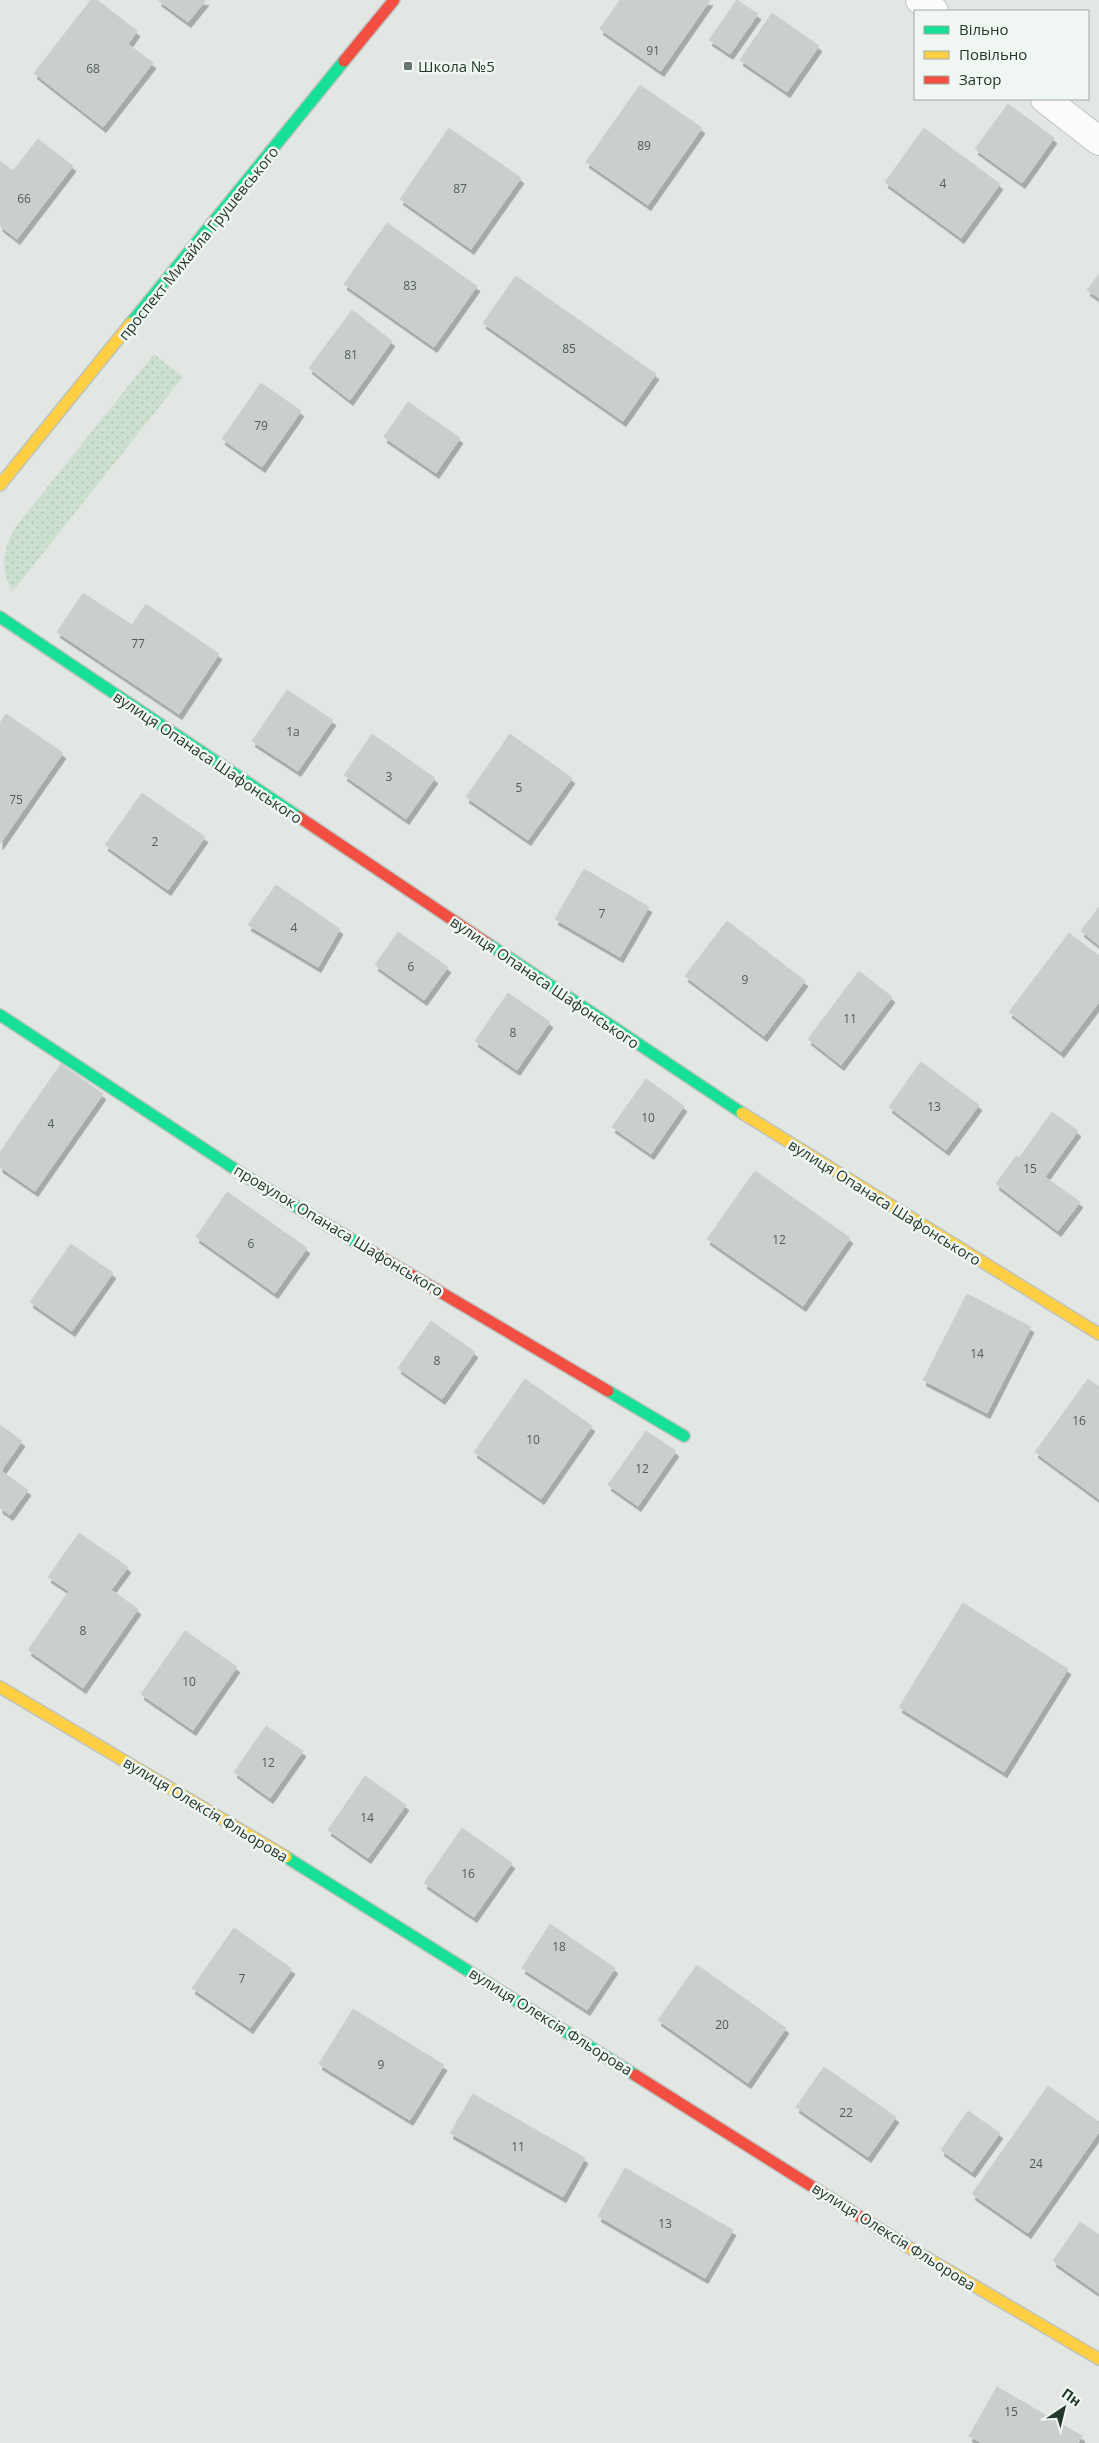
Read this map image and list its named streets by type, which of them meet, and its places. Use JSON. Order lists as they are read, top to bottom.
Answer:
{
  "streets": {
    "street": [
      "проспект Михайла Грушевського",
      "вулиця Опанаса Шафонського",
      "провулок Опанаса Шафонського",
      "вулиця Олексія Фльорова"
    ]
  },
  "places": {
    "transit": ["Школа №5"]
  },
  "house_numbers": [
    "91",
    "68",
    "89",
    "4",
    "87",
    "66",
    "83",
    "85",
    "81",
    "79",
    "77",
    "1а",
    "3",
    "5",
    "75",
    "2",
    "7",
    "4",
    "6",
    "9",
    "11",
    "8",
    "13",
    "10",
    "4",
    "15",
    "12",
    "6",
    "14",
    "8",
    "16",
    "10",
    "12",
    "8",
    "10",
    "12",
    "14",
    "16",
    "18",
    "7",
    "20",
    "9",
    "22",
    "11",
    "24",
    "13",
    "15"
  ],
  "legend": ["Вільно", "Повільно", "Затор"],
  "north": "top right"
}
